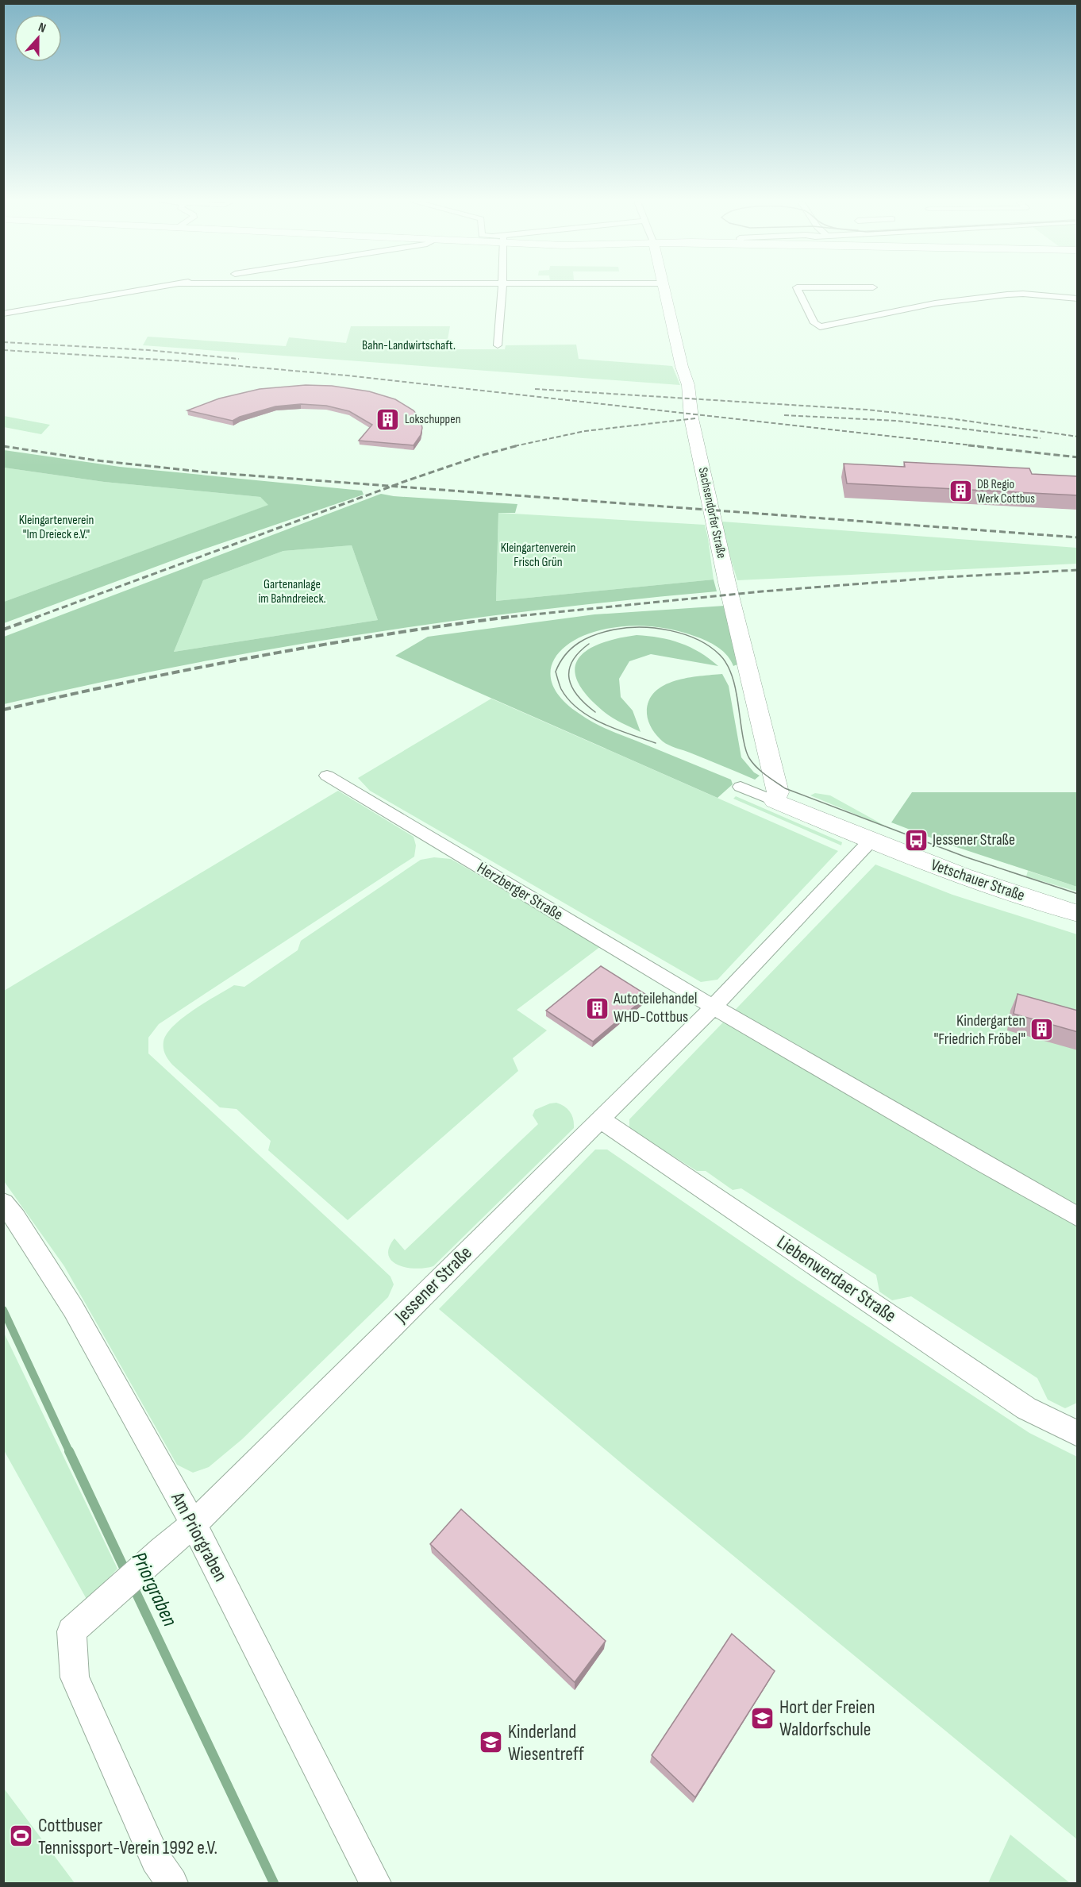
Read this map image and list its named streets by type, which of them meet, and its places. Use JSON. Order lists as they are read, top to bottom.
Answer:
{
  "streets": {
    "main road": ["Sachsendorfer Straße", "Vetschauer Straße"],
    "street": [
      "Herzberger Straße",
      "Liebenwerdaer Straße",
      "Jessener Straße",
      "Am Priorgraben"
    ]
  },
  "crossings": [
    ["Sachsendorfer Straße", "Vetschauer Straße"],
    ["Vetschauer Straße", "Jessener Straße"],
    ["Herzberger Straße", "Jessener Straße"],
    ["Liebenwerdaer Straße", "Jessener Straße"],
    ["Jessener Straße", "Am Priorgraben"]
  ],
  "water": ["Priorgraben"],
  "parks": [
    "Bahn-Landwirtschaft.",
    "Kleingartenverein \"Im Dreieck e.V.\"",
    "Kleingartenverein Frisch Grün",
    "Gartenanlage im Bahndreieck."
  ],
  "places": {
    "building": [
      "Lokschuppen",
      "DB Regio Werk Cottbus",
      "Autoteilehandel WHD-Cottbus",
      "Kindergarten \"Friedrich Fröbel\""
    ],
    "bus stop": ["Jessener Straße"],
    "school or university": ["Hort der Freien Waldorfschule", "Kinderland Wiesentreff"],
    "sports": ["Cottbuser Tennissport-Verein 1992 e.V."]
  },
  "north": "top"
}
